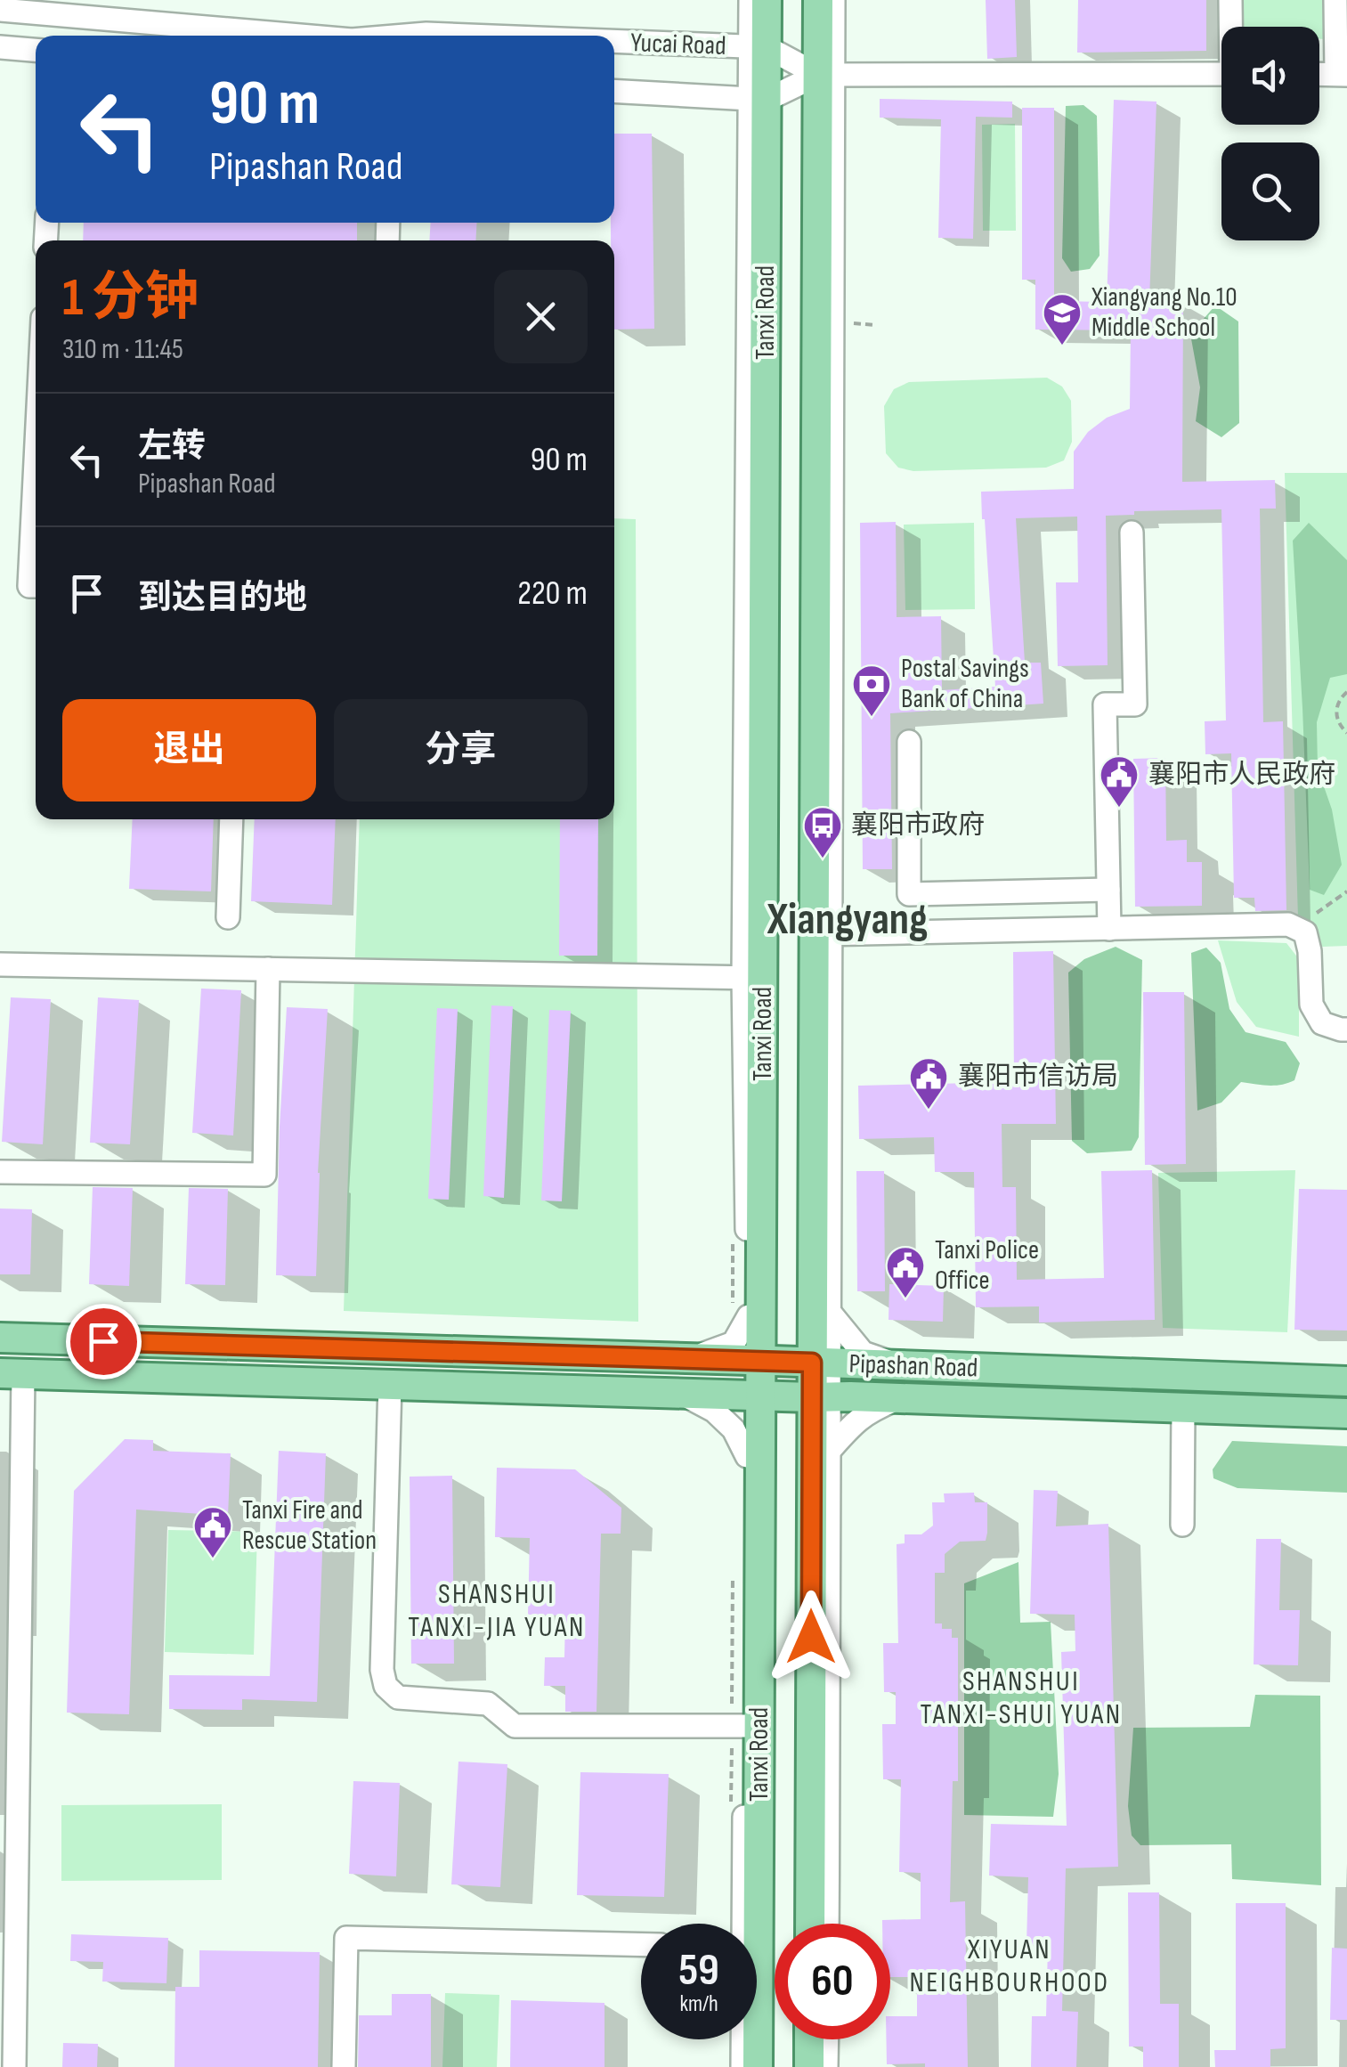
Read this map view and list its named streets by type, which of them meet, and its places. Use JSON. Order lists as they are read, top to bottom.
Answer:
{
  "streets": {
    "main road": ["Tanxi Road", "Pipashan Road"],
    "street": ["Yucai Road"]
  },
  "crossings": [
    ["Yucai Road", "Tanxi Road"],
    ["Tanxi Road", "Pipashan Road"]
  ],
  "districts": [
    "Xiangyang",
    "SHANSHUI TANXI-JIA YUAN",
    "SHANSHUI TANXI-SHUI YUAN",
    "XIYUAN NEIGHBOURHOOD"
  ],
  "places": {
    "school or university": ["Xiangyang No.10 Middle School"],
    "bank": ["Postal Savings Bank of China"],
    "public building": [
      "襄阳市人民政府",
      "襄阳市信访局",
      "Tanxi Police Office",
      "Tanxi Fire and Rescue Station"
    ],
    "bus stop": ["襄阳市政府"]
  },
  "page": {
    "turn": ["90 m", "Pipashan Road"],
    "heading": ["1 分钟", "310 m · 11:45"],
    "list": [
      {
        "name": "左转",
        "note": "Pipashan Road",
        "value": "90 m"
      },
      {
        "name": "到达目的地",
        "value": "220 m"
      }
    ],
    "buttons": ["退出", "分享"],
    "speed": "59 km/h",
    "limit": "60"
  }
}
